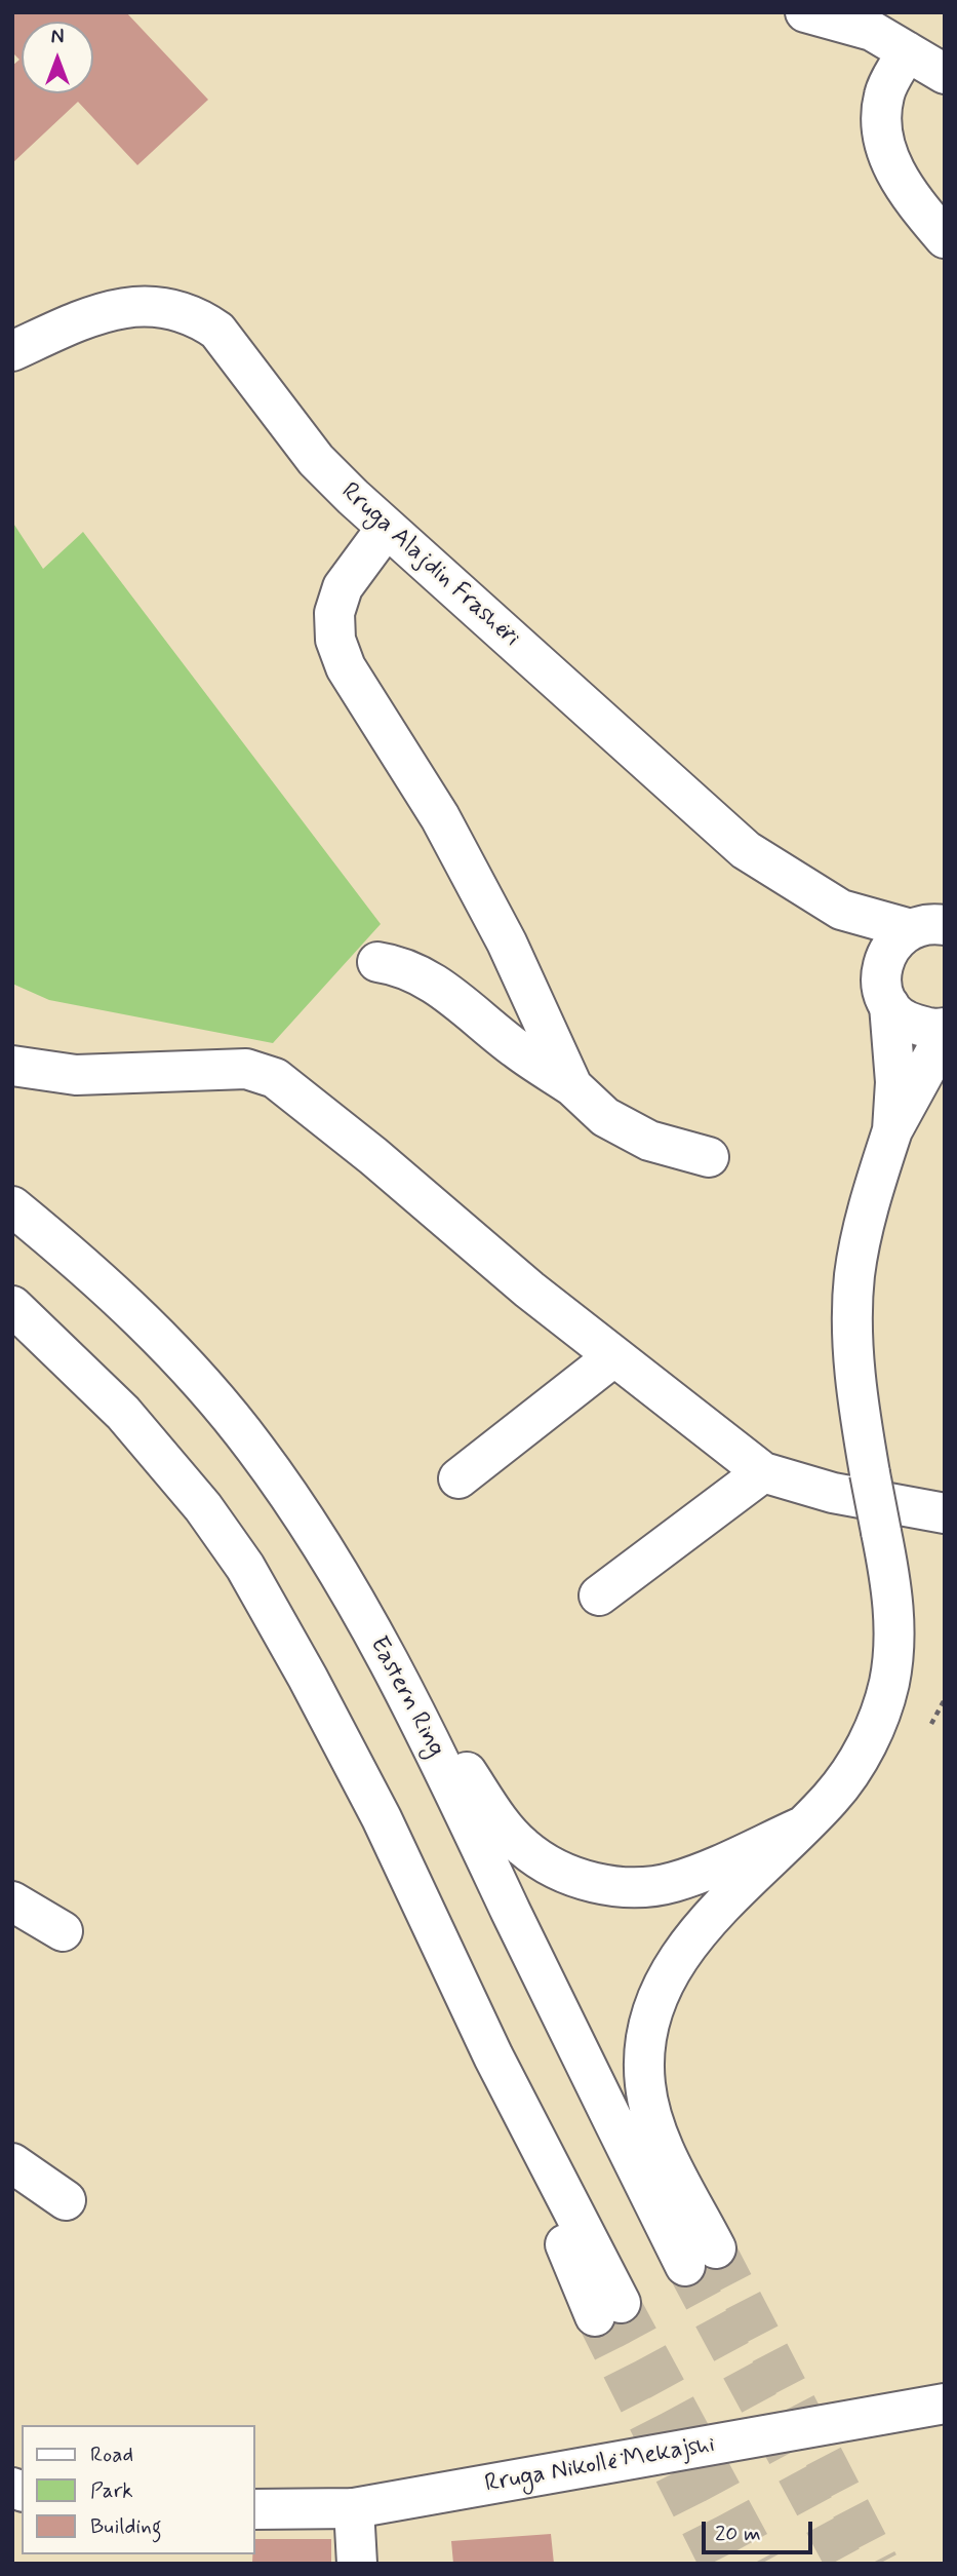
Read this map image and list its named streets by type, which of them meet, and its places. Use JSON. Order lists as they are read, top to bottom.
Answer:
{
  "streets": {
    "main road": ["Rruga Alajdin Frashëri", "Eastern Ring", "Rruga Nikollë Mekajshi"]
  },
  "legend": ["Road", "Park", "Building"],
  "scale_bar": "20 m",
  "north": "top"
}
